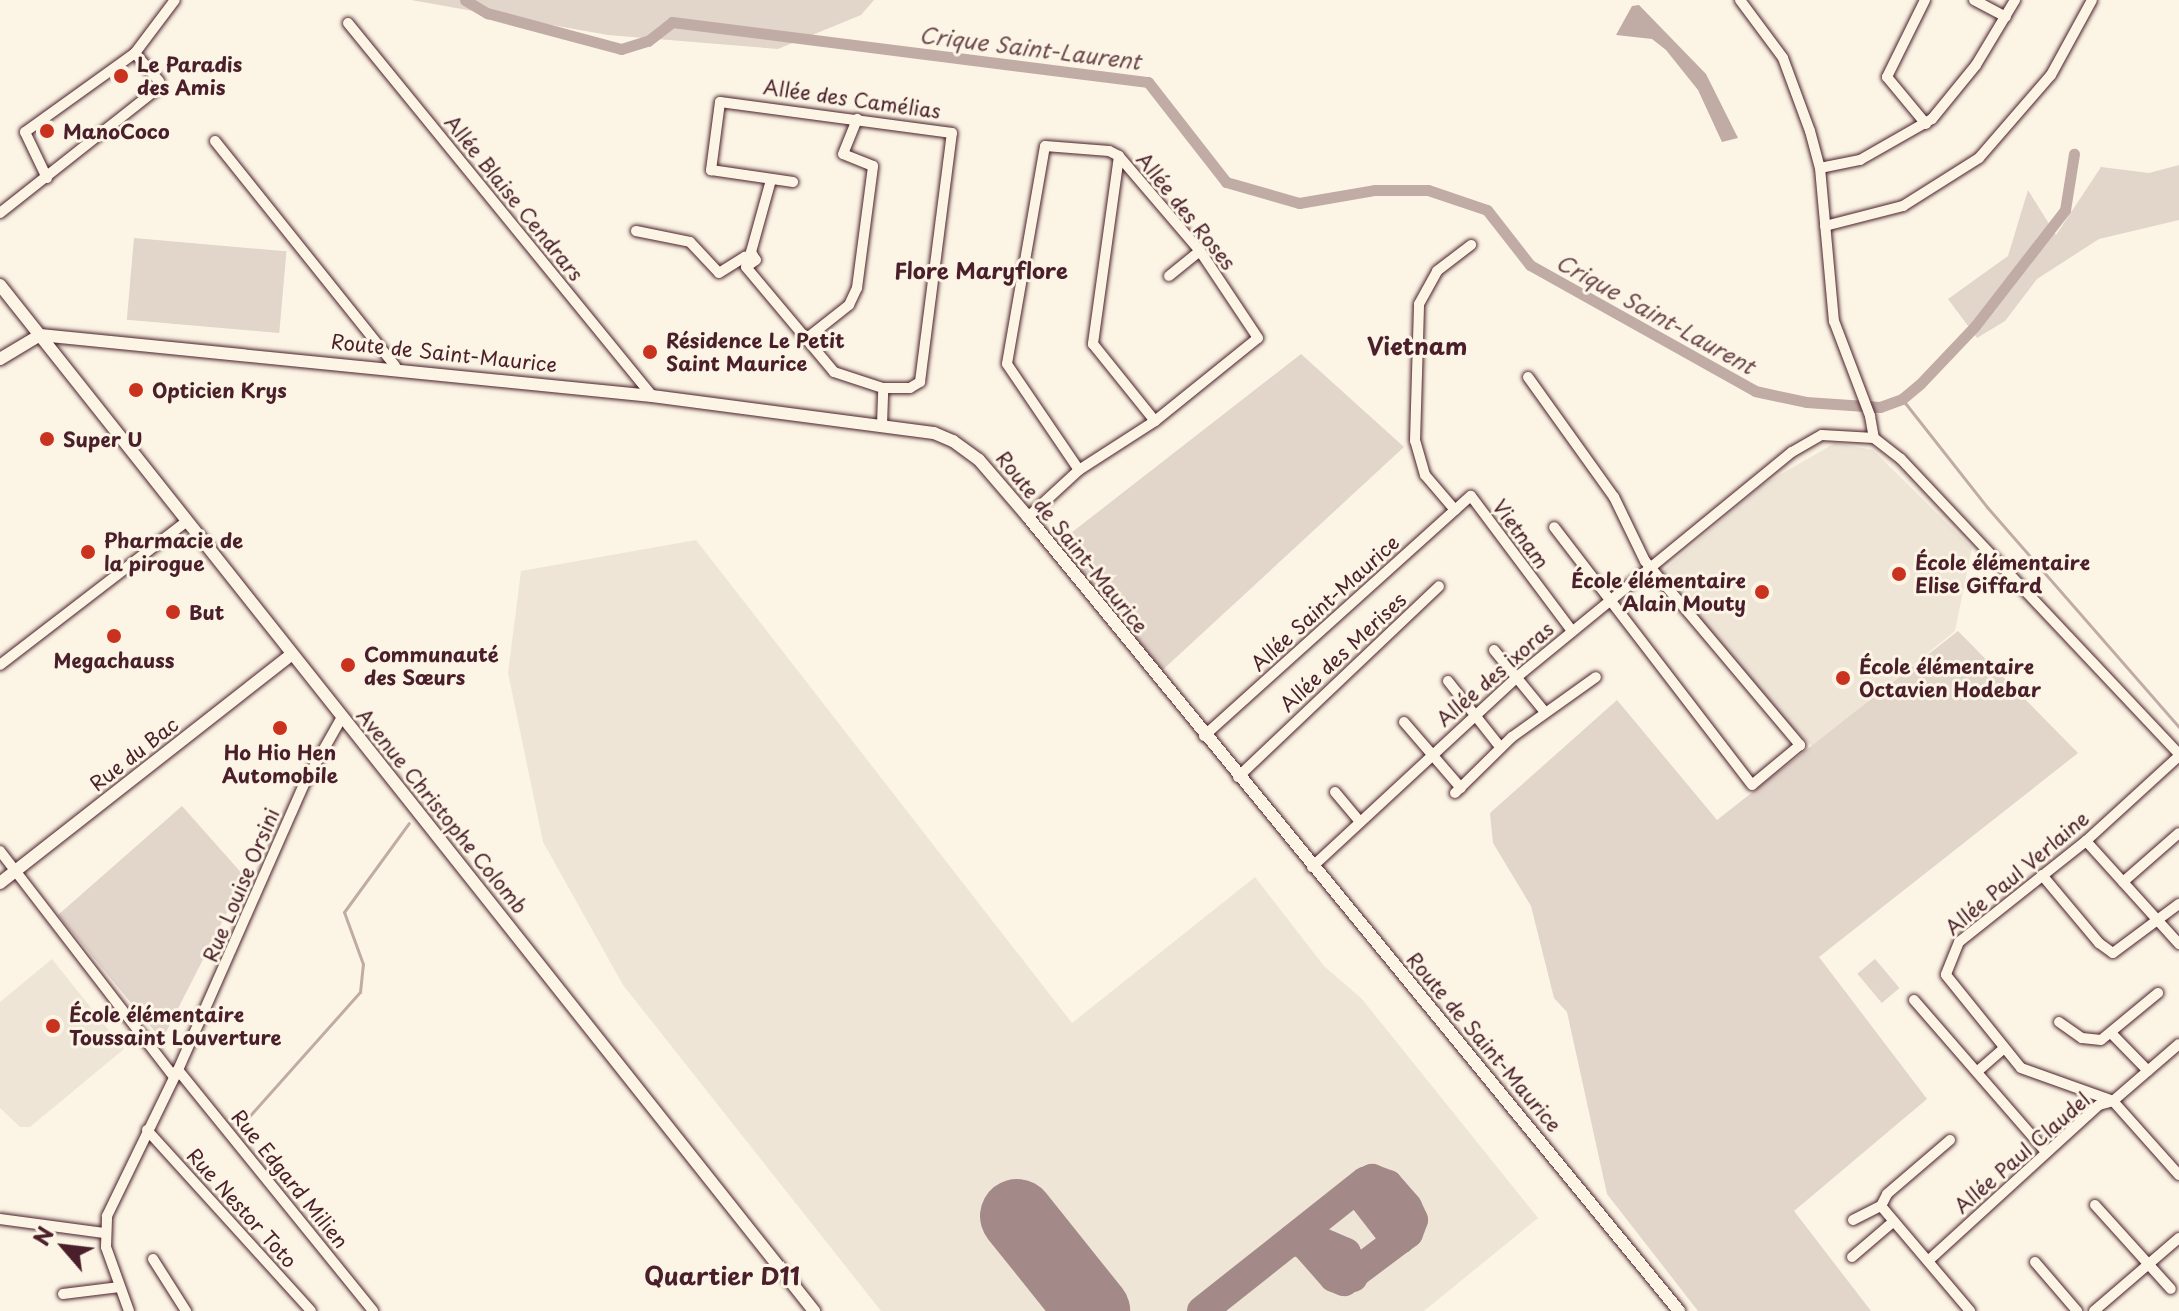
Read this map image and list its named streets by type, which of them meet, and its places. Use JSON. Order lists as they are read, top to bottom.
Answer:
{
  "streets": {
    "street": [
      "Allée des Camélias",
      "Allée Blaise Cendrars",
      "Allée des Roses",
      "Route de Saint-Maurice",
      "Vietnam",
      "Allée Saint-Maurice",
      "Allée des Merises",
      "Allée des ixoras",
      "Rue du Bac",
      "Avenue Christophe Colomb",
      "Allée Paul Verlaine",
      "Rue Louise Orsini",
      "Allée Paul Claudel",
      "Rue Edgard Milien",
      "Rue Nestor Toto"
    ]
  },
  "crossings": [
    ["Allée Blaise Cendrars", "Route de Saint-Maurice"],
    ["Allée des Roses", "Route de Saint-Maurice"],
    ["Route de Saint-Maurice", "Allée Saint-Maurice"],
    ["Route de Saint-Maurice", "Allée des Merises"],
    ["Route de Saint-Maurice", "Allée des ixoras"],
    ["Route de Saint-Maurice", "Avenue Christophe Colomb"],
    ["Vietnam", "Allée Saint-Maurice"],
    ["Vietnam", "Allée des ixoras"],
    ["Rue du Bac", "Avenue Christophe Colomb"],
    ["Rue du Bac", "Rue Edgard Milien"],
    ["Avenue Christophe Colomb", "Rue Louise Orsini"],
    ["Allée Paul Verlaine", "Allée Paul Claudel"],
    ["Rue Louise Orsini", "Rue Edgard Milien"],
    ["Rue Louise Orsini", "Rue Nestor Toto"]
  ],
  "districts": ["Flore Maryflore", "Vietnam", "Quartier D11"],
  "water": ["Crique Saint-Laurent"],
  "places": [
    "Le Paradis des Amis",
    "ManoCoco",
    "Résidence Le Petit Saint Maurice",
    "Opticien Krys",
    "Super U",
    "Pharmacie de la pirogue",
    "École élémentaire Elise Giffard",
    "École élémentaire Alain Mouty",
    "But",
    "Megachauss",
    "Communauté des Sœurs",
    "École élémentaire Octavien Hodebar",
    "Ho Hio Hen Automobile",
    "École élémentaire Toussaint Louverture"
  ],
  "north": "top left"
}
